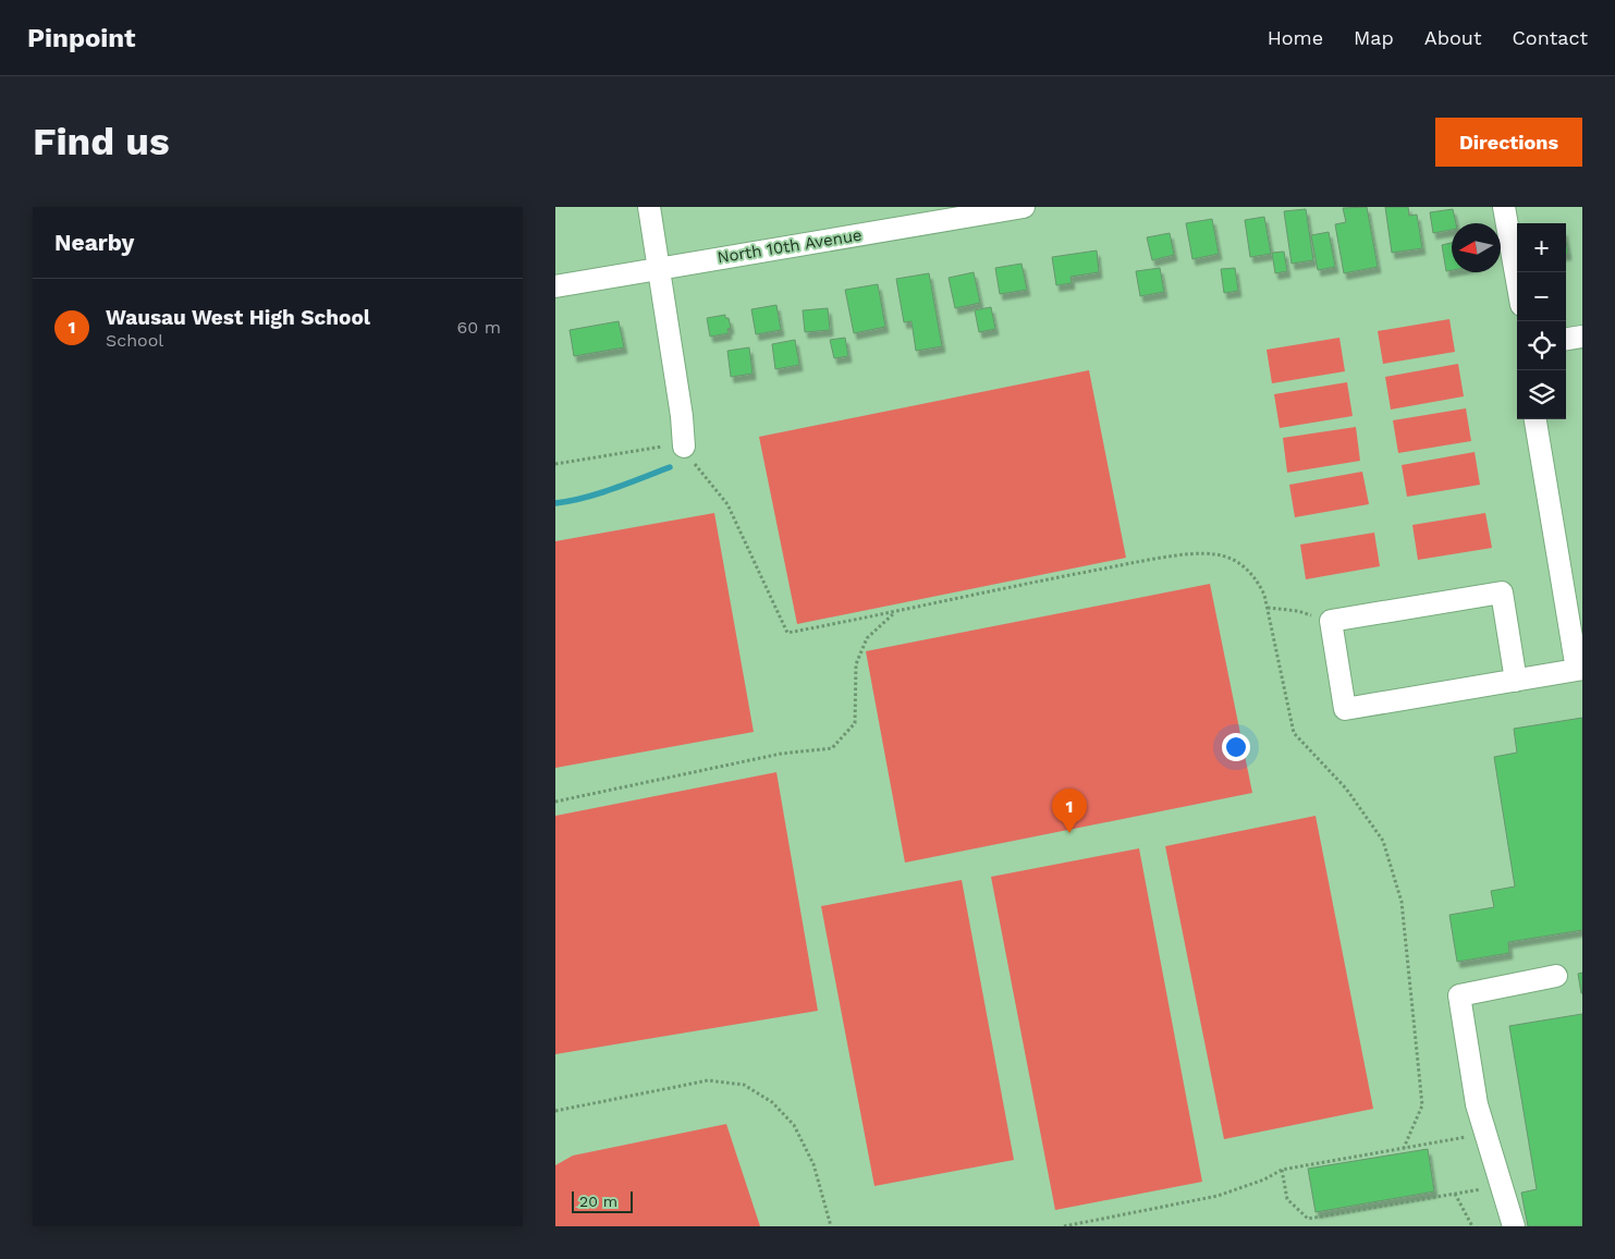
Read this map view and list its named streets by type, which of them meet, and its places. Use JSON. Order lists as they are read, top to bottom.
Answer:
{
  "streets": {
    "street": ["North 10th Avenue"]
  },
  "scale_bar": "20 m",
  "north": "left",
  "page": {
    "header": "Pinpoint",
    "nav": [
      "Home",
      "Map",
      "About",
      "Contact"
    ],
    "buttons": "Directions",
    "title": "Find us",
    "heading": "Nearby",
    "map_buttons": ["+", "−"],
    "list": [
      {
        "mark": "1",
        "name": "Wausau West High School",
        "note": "School",
        "value": "60 m"
      }
    ],
    "pins": "1",
    "scale": "20 m"
  }
}
